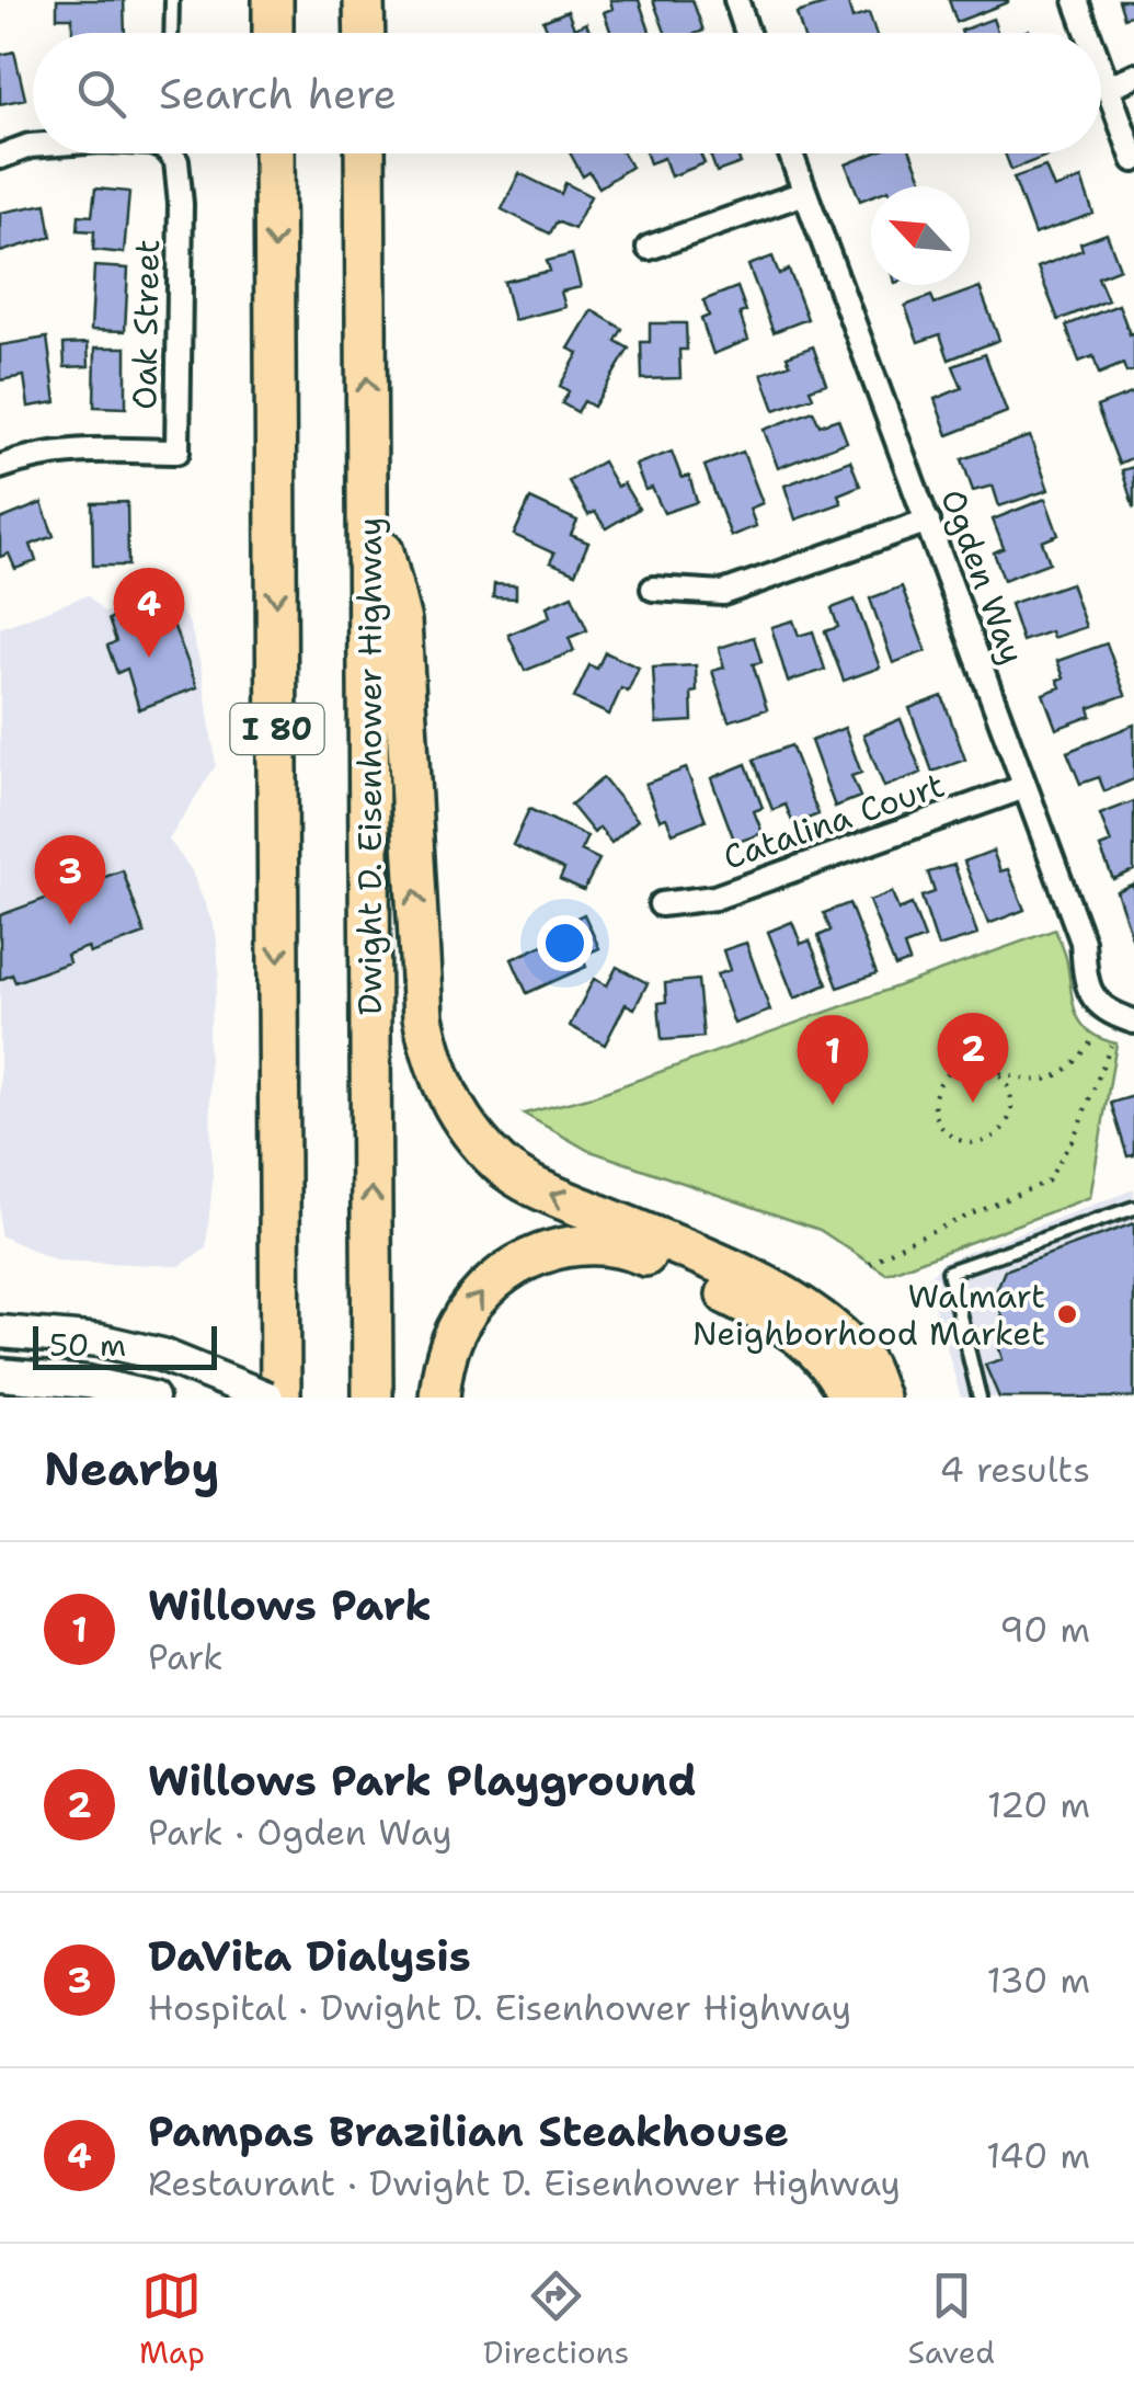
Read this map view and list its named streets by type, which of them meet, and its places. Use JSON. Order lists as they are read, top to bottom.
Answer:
{
  "streets": {
    "highway": ["I 80", "Dwight D. Eisenhower Highway"],
    "street": ["Oak Street", "Ogden Way", "Catalina Court"]
  },
  "crossings": [
    ["Ogden Way", "Catalina Court"]
  ],
  "places": ["Walmart Neighborhood Market"],
  "scale_bar": "50 m",
  "north": "top left",
  "page": {
    "search": "Search here",
    "pins": [
      "4",
      "3",
      "2",
      "1"
    ],
    "scale": "50 m",
    "heading": ["Nearby", "4 results"],
    "list": [
      {
        "mark": "1",
        "name": "Willows Park",
        "note": "Park",
        "value": "90 m"
      },
      {
        "mark": "2",
        "name": "Willows Park Playground",
        "note": "Park · Ogden Way",
        "value": "120 m"
      },
      {
        "mark": "3",
        "name": "DaVita Dialysis",
        "note": "Hospital · Dwight D. Eisenhower Highway",
        "value": "130 m"
      },
      {
        "mark": "4",
        "name": "Pampas Brazilian Steakhouse",
        "note": "Restaurant · Dwight D. Eisenhower Highway",
        "value": "140 m"
      }
    ],
    "nav": ["Map", "Directions", "Saved"]
  }
}
